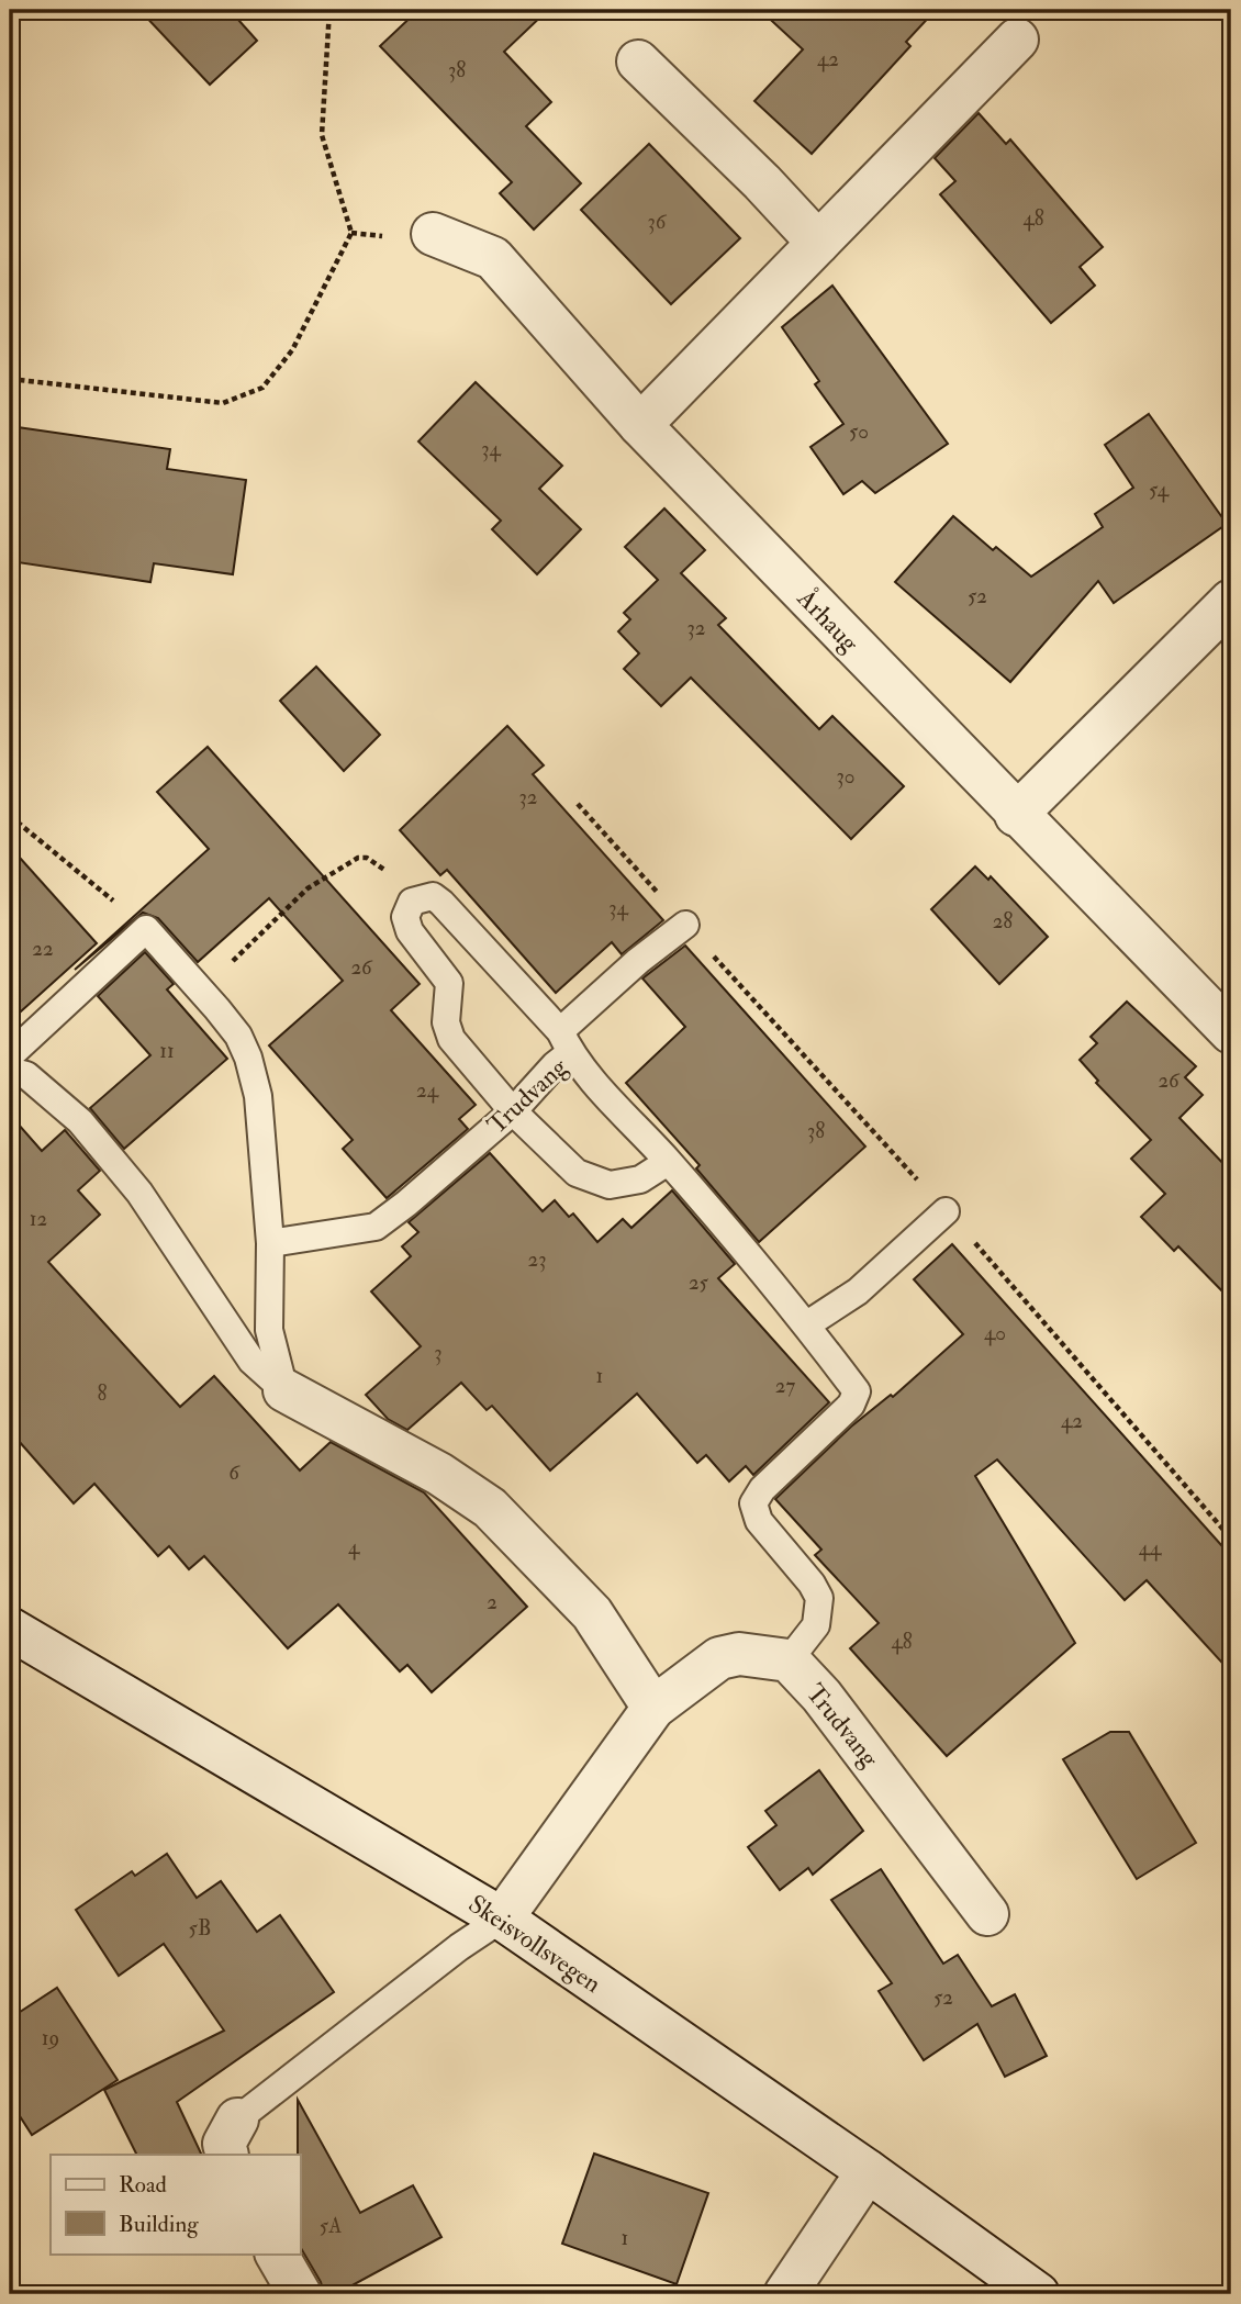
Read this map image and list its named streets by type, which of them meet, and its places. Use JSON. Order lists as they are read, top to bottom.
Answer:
{
  "streets": {
    "street": ["Århaug", "Trudvang", "Skeisvollsvegen"]
  },
  "crossings": [
    ["Trudvang", "Skeisvollsvegen"]
  ],
  "house_numbers": [
    "42",
    "38",
    "48",
    "36",
    "50",
    "34",
    "54",
    "52",
    "32",
    "30",
    "32",
    "34",
    "28",
    "22",
    "26",
    "11",
    "26",
    "24",
    "38",
    "12",
    "23",
    "25",
    "40",
    "3",
    "1",
    "27",
    "8",
    "42",
    "6",
    "4",
    "44",
    "2",
    "48",
    "5B",
    "52",
    "19",
    "5A",
    "1"
  ],
  "legend": ["Road", "Building"]
}
